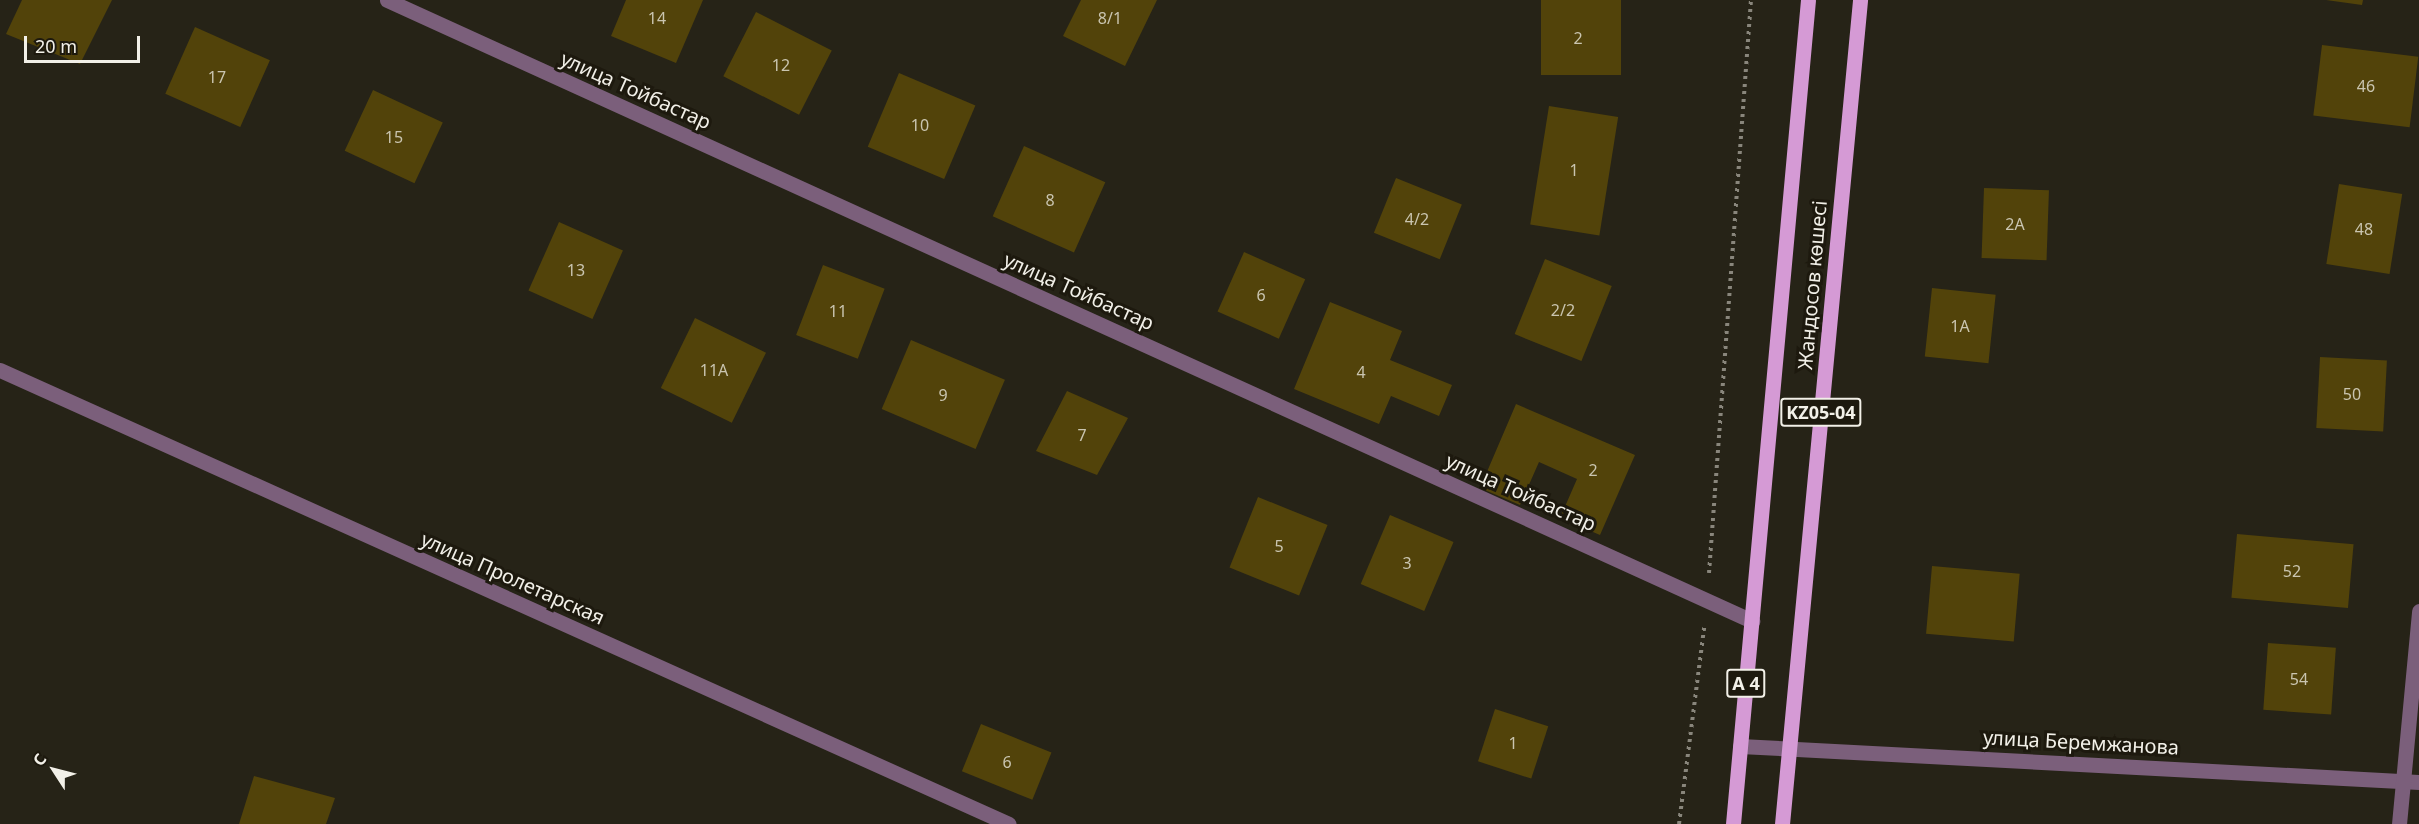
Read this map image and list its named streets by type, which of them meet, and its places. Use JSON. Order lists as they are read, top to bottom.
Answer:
{
  "streets": {
    "main road": ["Жандосов көшесі", "KZ05-04", "А 4"],
    "street": ["улица Тойбастар", "улица Пролетарская", "улица Беремжанова"]
  },
  "crossings": [
    ["улица Тойбастар", "Жандосов көшесі"],
    ["Жандосов көшесі", "улица Беремжанова"]
  ],
  "house_numbers": [
    "14",
    "8/1",
    "2",
    "12",
    "17",
    "46",
    "10",
    "15",
    "1",
    "8",
    "4/2",
    "2А",
    "48",
    "13",
    "6",
    "2/2",
    "11",
    "1А",
    "11А",
    "4",
    "50",
    "9",
    "7",
    "2",
    "5",
    "3",
    "52",
    "54",
    "1",
    "6"
  ],
  "scale_bar": "20 m",
  "north": "top left"
}
